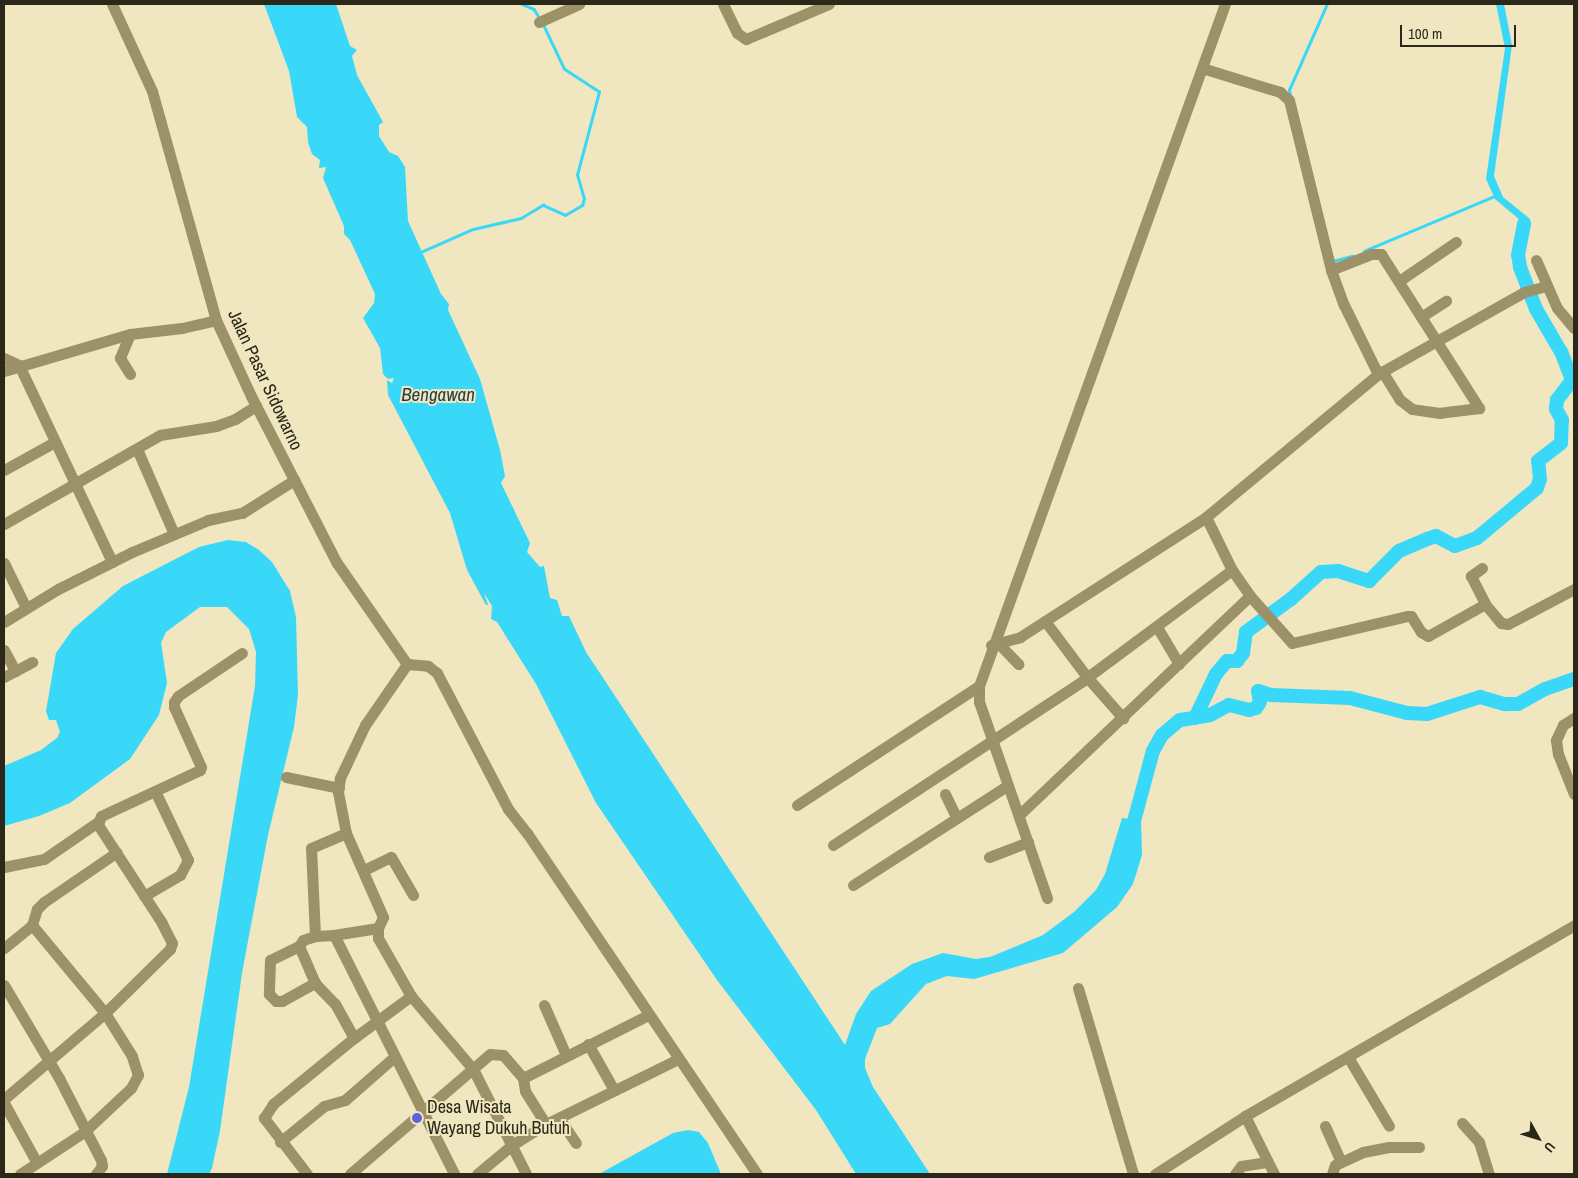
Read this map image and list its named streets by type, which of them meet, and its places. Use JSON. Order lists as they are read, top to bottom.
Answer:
{
  "streets": {
    "street": ["Jalan Pasar Sidowarno"]
  },
  "water": ["Bengawan"],
  "places": ["Desa Wisata Wayang Dukuh Butuh"],
  "scale_bar": "100 m",
  "north": "bottom right"
}
